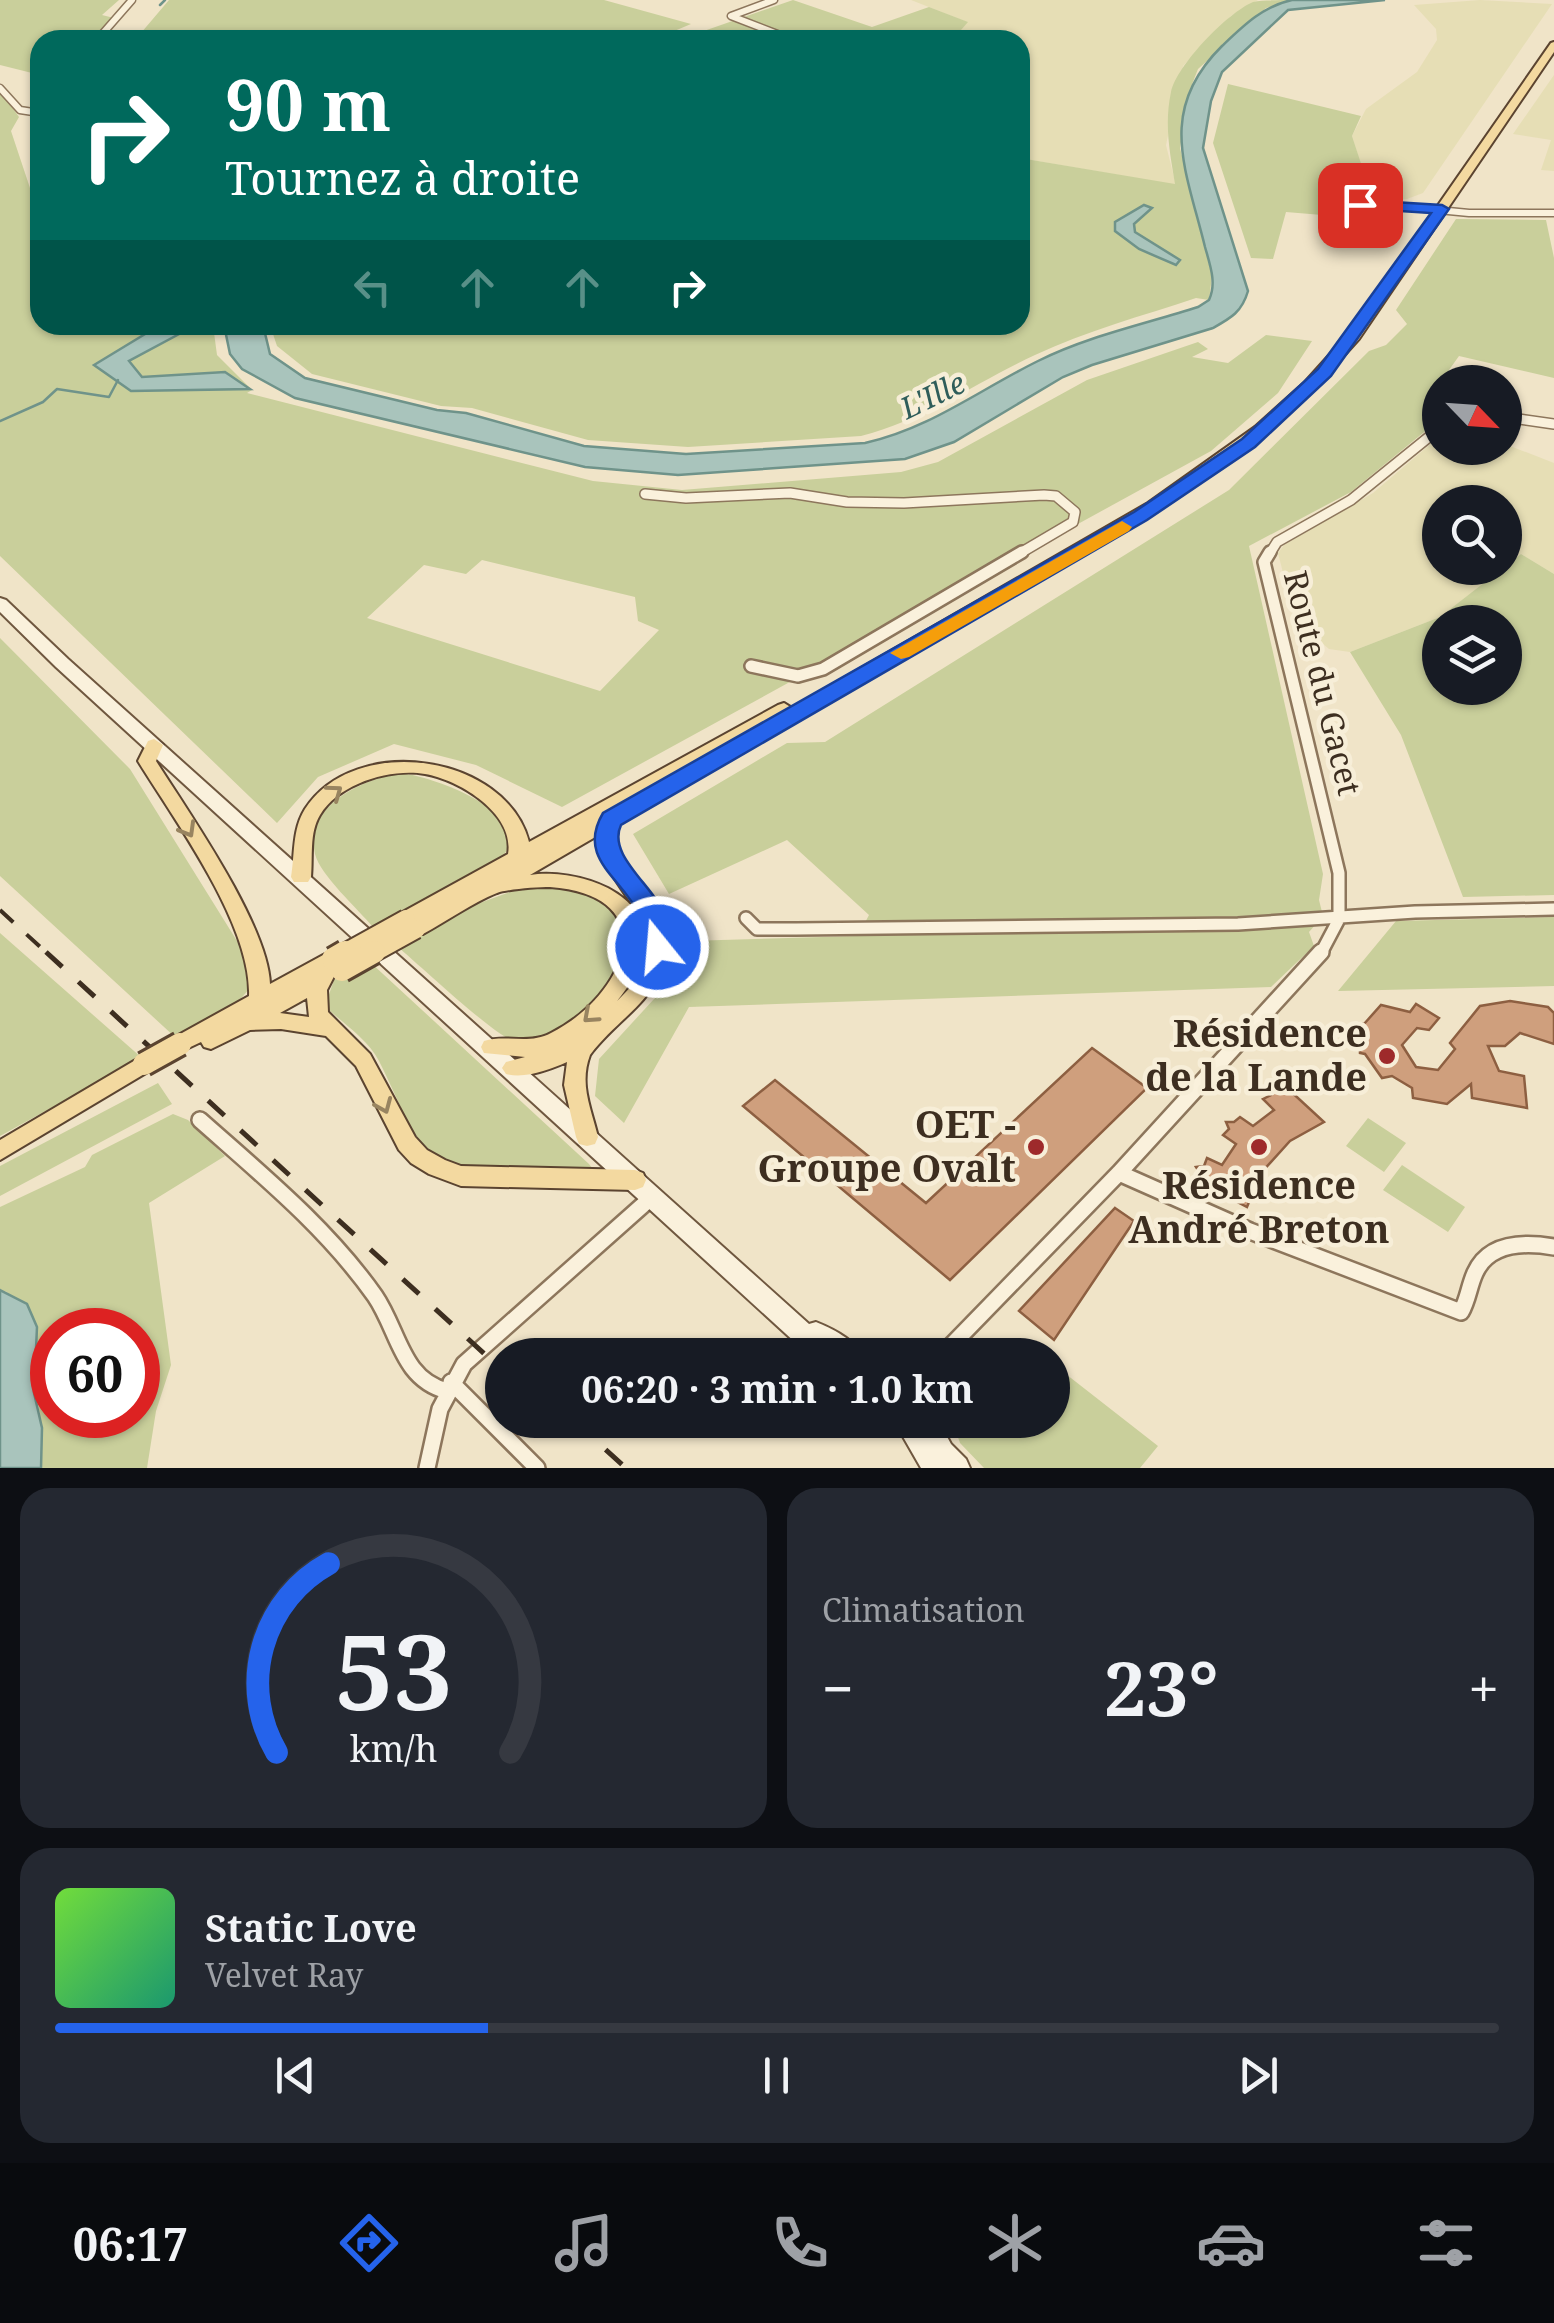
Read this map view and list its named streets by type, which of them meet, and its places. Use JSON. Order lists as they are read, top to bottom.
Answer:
{
  "streets": {
    "street": ["Route du Gacet"]
  },
  "water": ["L'Ille"],
  "places": ["Résidence de la Lande", "OET - Groupe Ovalt", "Résidence André Breton"],
  "north": "bottom right",
  "page": {
    "turn": ["90 m", "Tournez à droite"],
    "limit": "60",
    "trip": "06:20 · 3 min · 1.0 km",
    "tile": "Climatisation",
    "heat": ["−", "23°", "+"],
    "song": ["Static Love", "Velvet Ray"],
    "tabs": "06:17",
    "gauge": ["53", "km/h"]
  }
}
